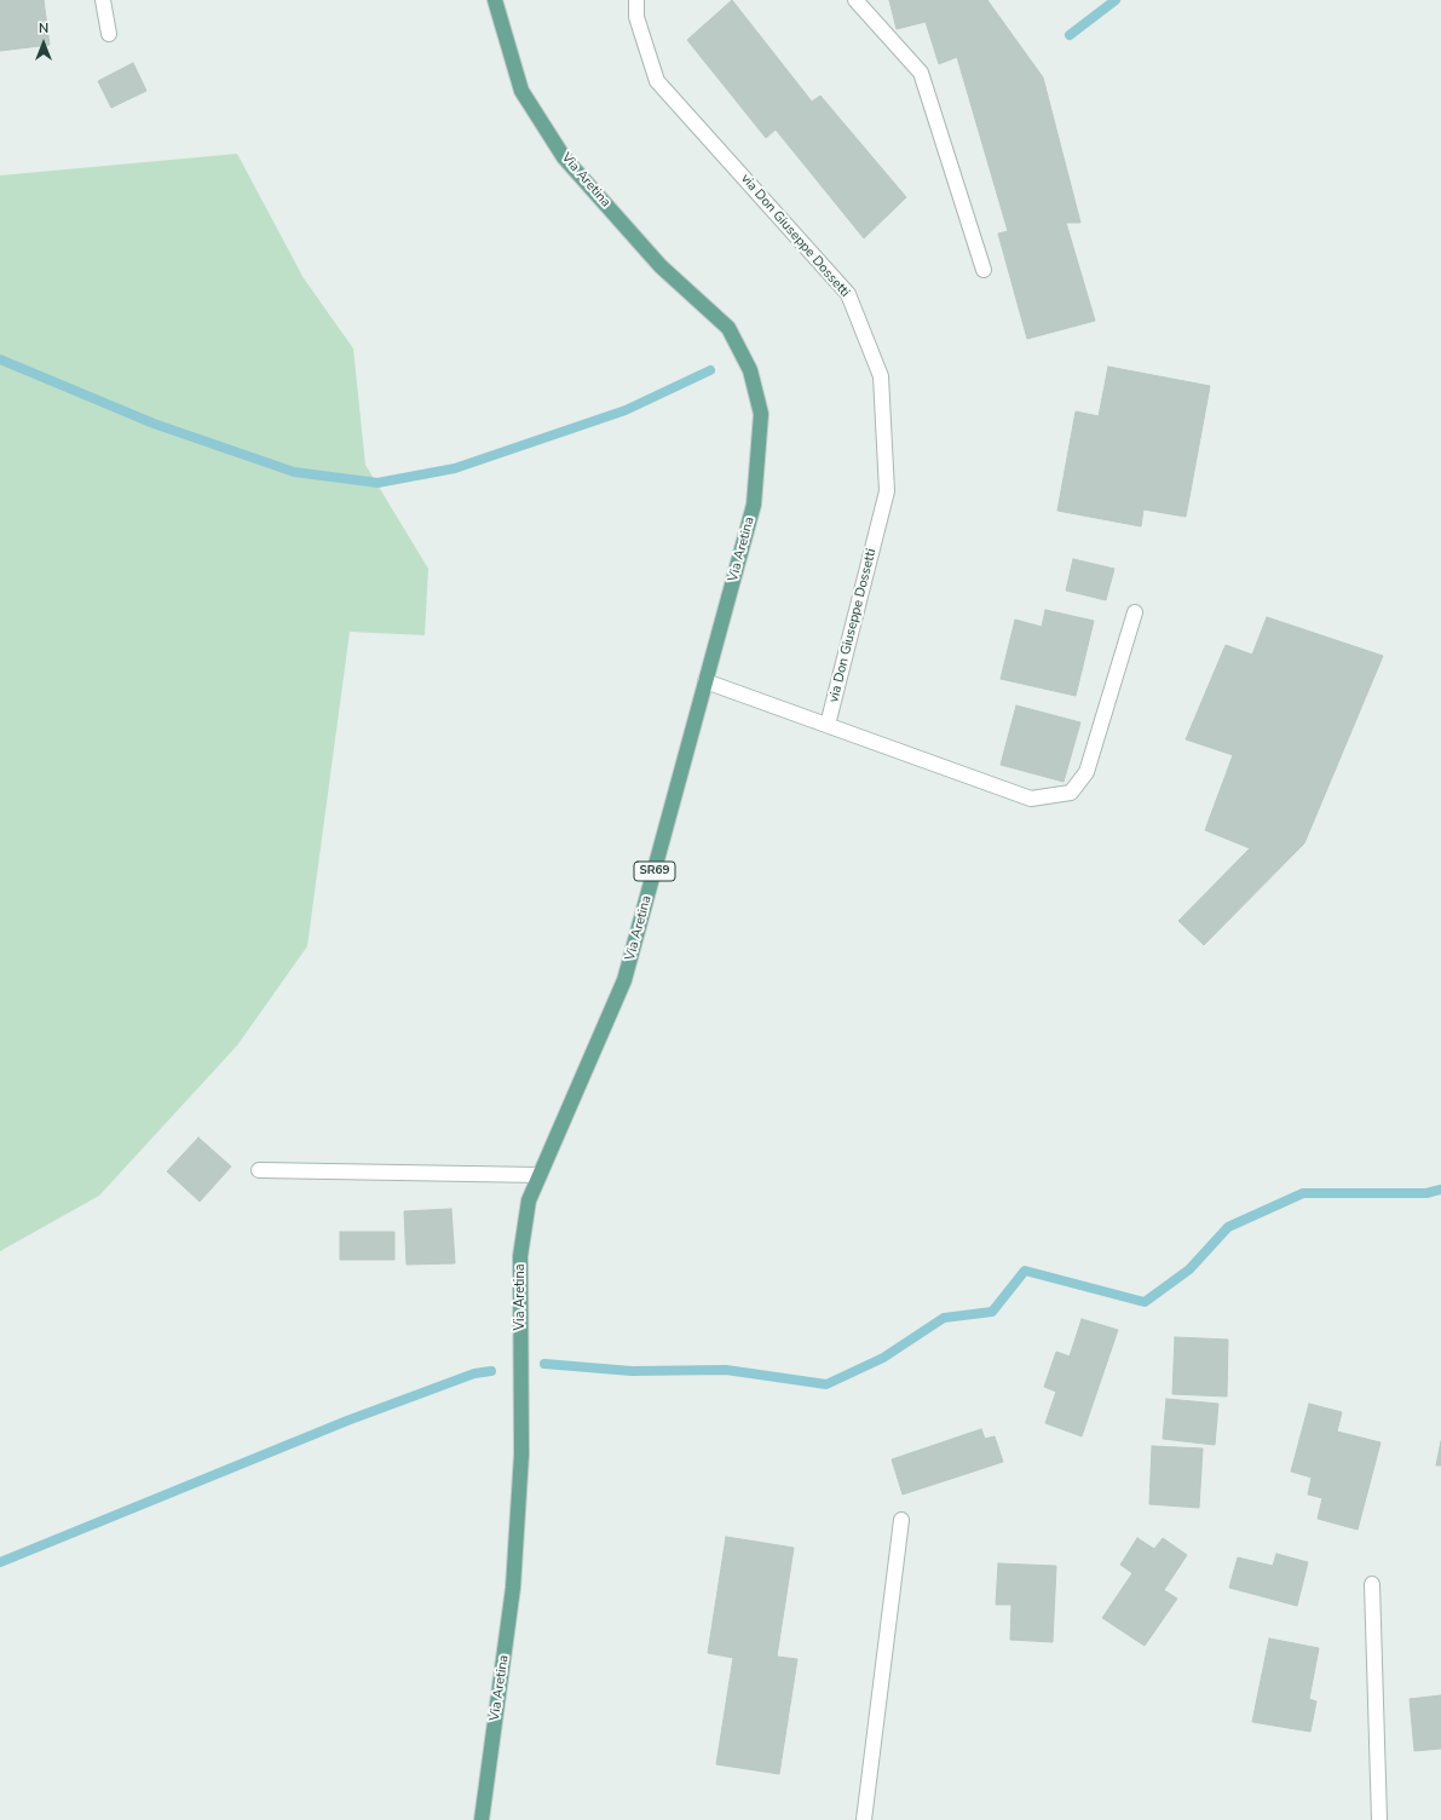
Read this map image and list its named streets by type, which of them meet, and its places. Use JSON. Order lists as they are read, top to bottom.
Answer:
{
  "streets": {
    "main road": ["Via Aretina", "SR69"],
    "street": ["via Don Giuseppe Dossetti"]
  },
  "north": "top"
}
